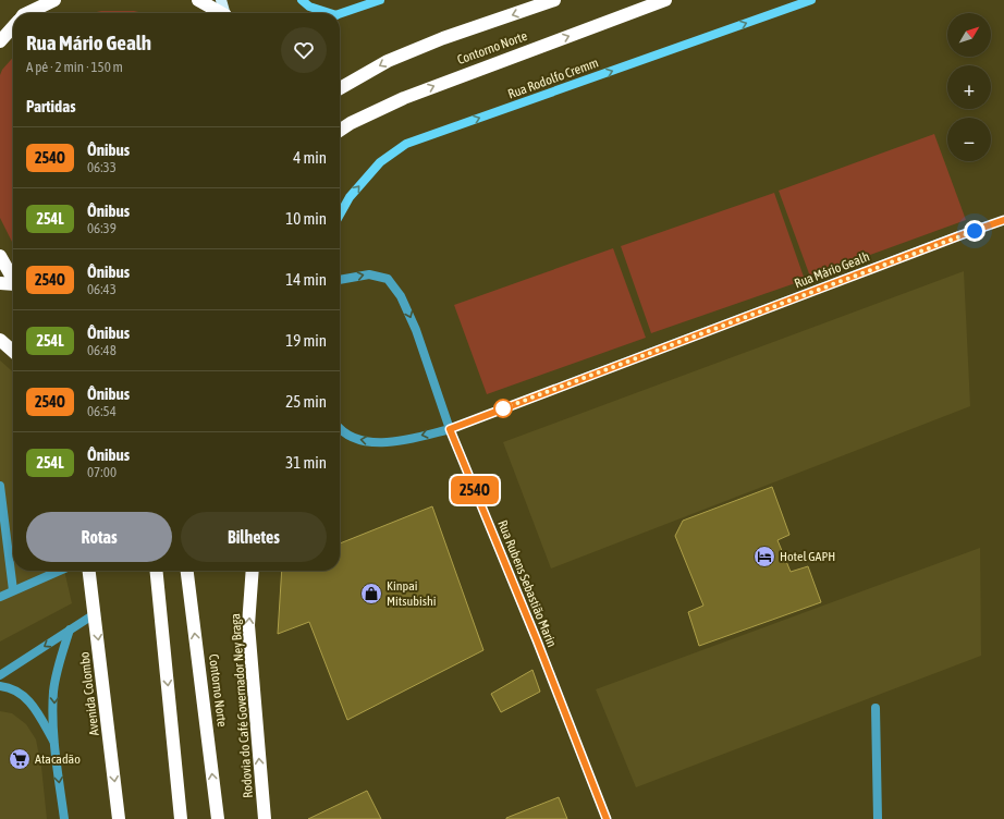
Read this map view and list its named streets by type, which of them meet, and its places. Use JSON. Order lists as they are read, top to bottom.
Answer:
{
  "streets": {
    "highway": ["Contorno Norte", "Avenida Colombo", "Rodovia do Café Governador Ney Braga"],
    "street": ["Rua Rodolfo Cremm", "Rua Mário Gealh", "Rua Rubens Sebastião Marin"]
  },
  "crossings": [
    ["Rua Mário Gealh", "Rua Rubens Sebastião Marin"]
  ],
  "one_way": ["Rua Rodolfo Cremm"],
  "places": {
    "hotel": ["Hotel GAPH"],
    "shop": ["Kinpai Mitsubishi"],
    "supermarket": ["Atacadão"]
  },
  "lines": ["bus line 254O"],
  "north": "top right",
  "page": {
    "on_map": "254O",
    "map_buttons": ["+", "−"],
    "heading": [
      ["Rua Mário Gealh", "A pé · 2 min · 150 m"],
      "Partidas"
    ],
    "list": [
      {
        "mark": "254O",
        "name": "Ônibus",
        "note": "06:33",
        "value": "4 min"
      },
      {
        "mark": "254L",
        "name": "Ônibus",
        "note": "06:39",
        "value": "10 min"
      },
      {
        "mark": "254O",
        "name": "Ônibus",
        "note": "06:43",
        "value": "14 min"
      },
      {
        "mark": "254L",
        "name": "Ônibus",
        "note": "06:48",
        "value": "19 min"
      },
      {
        "mark": "254O",
        "name": "Ônibus",
        "note": "06:54",
        "value": "25 min"
      },
      {
        "mark": "254L",
        "name": "Ônibus",
        "note": "07:00",
        "value": "31 min"
      }
    ],
    "buttons": ["Rotas", "Bilhetes"]
  }
}
